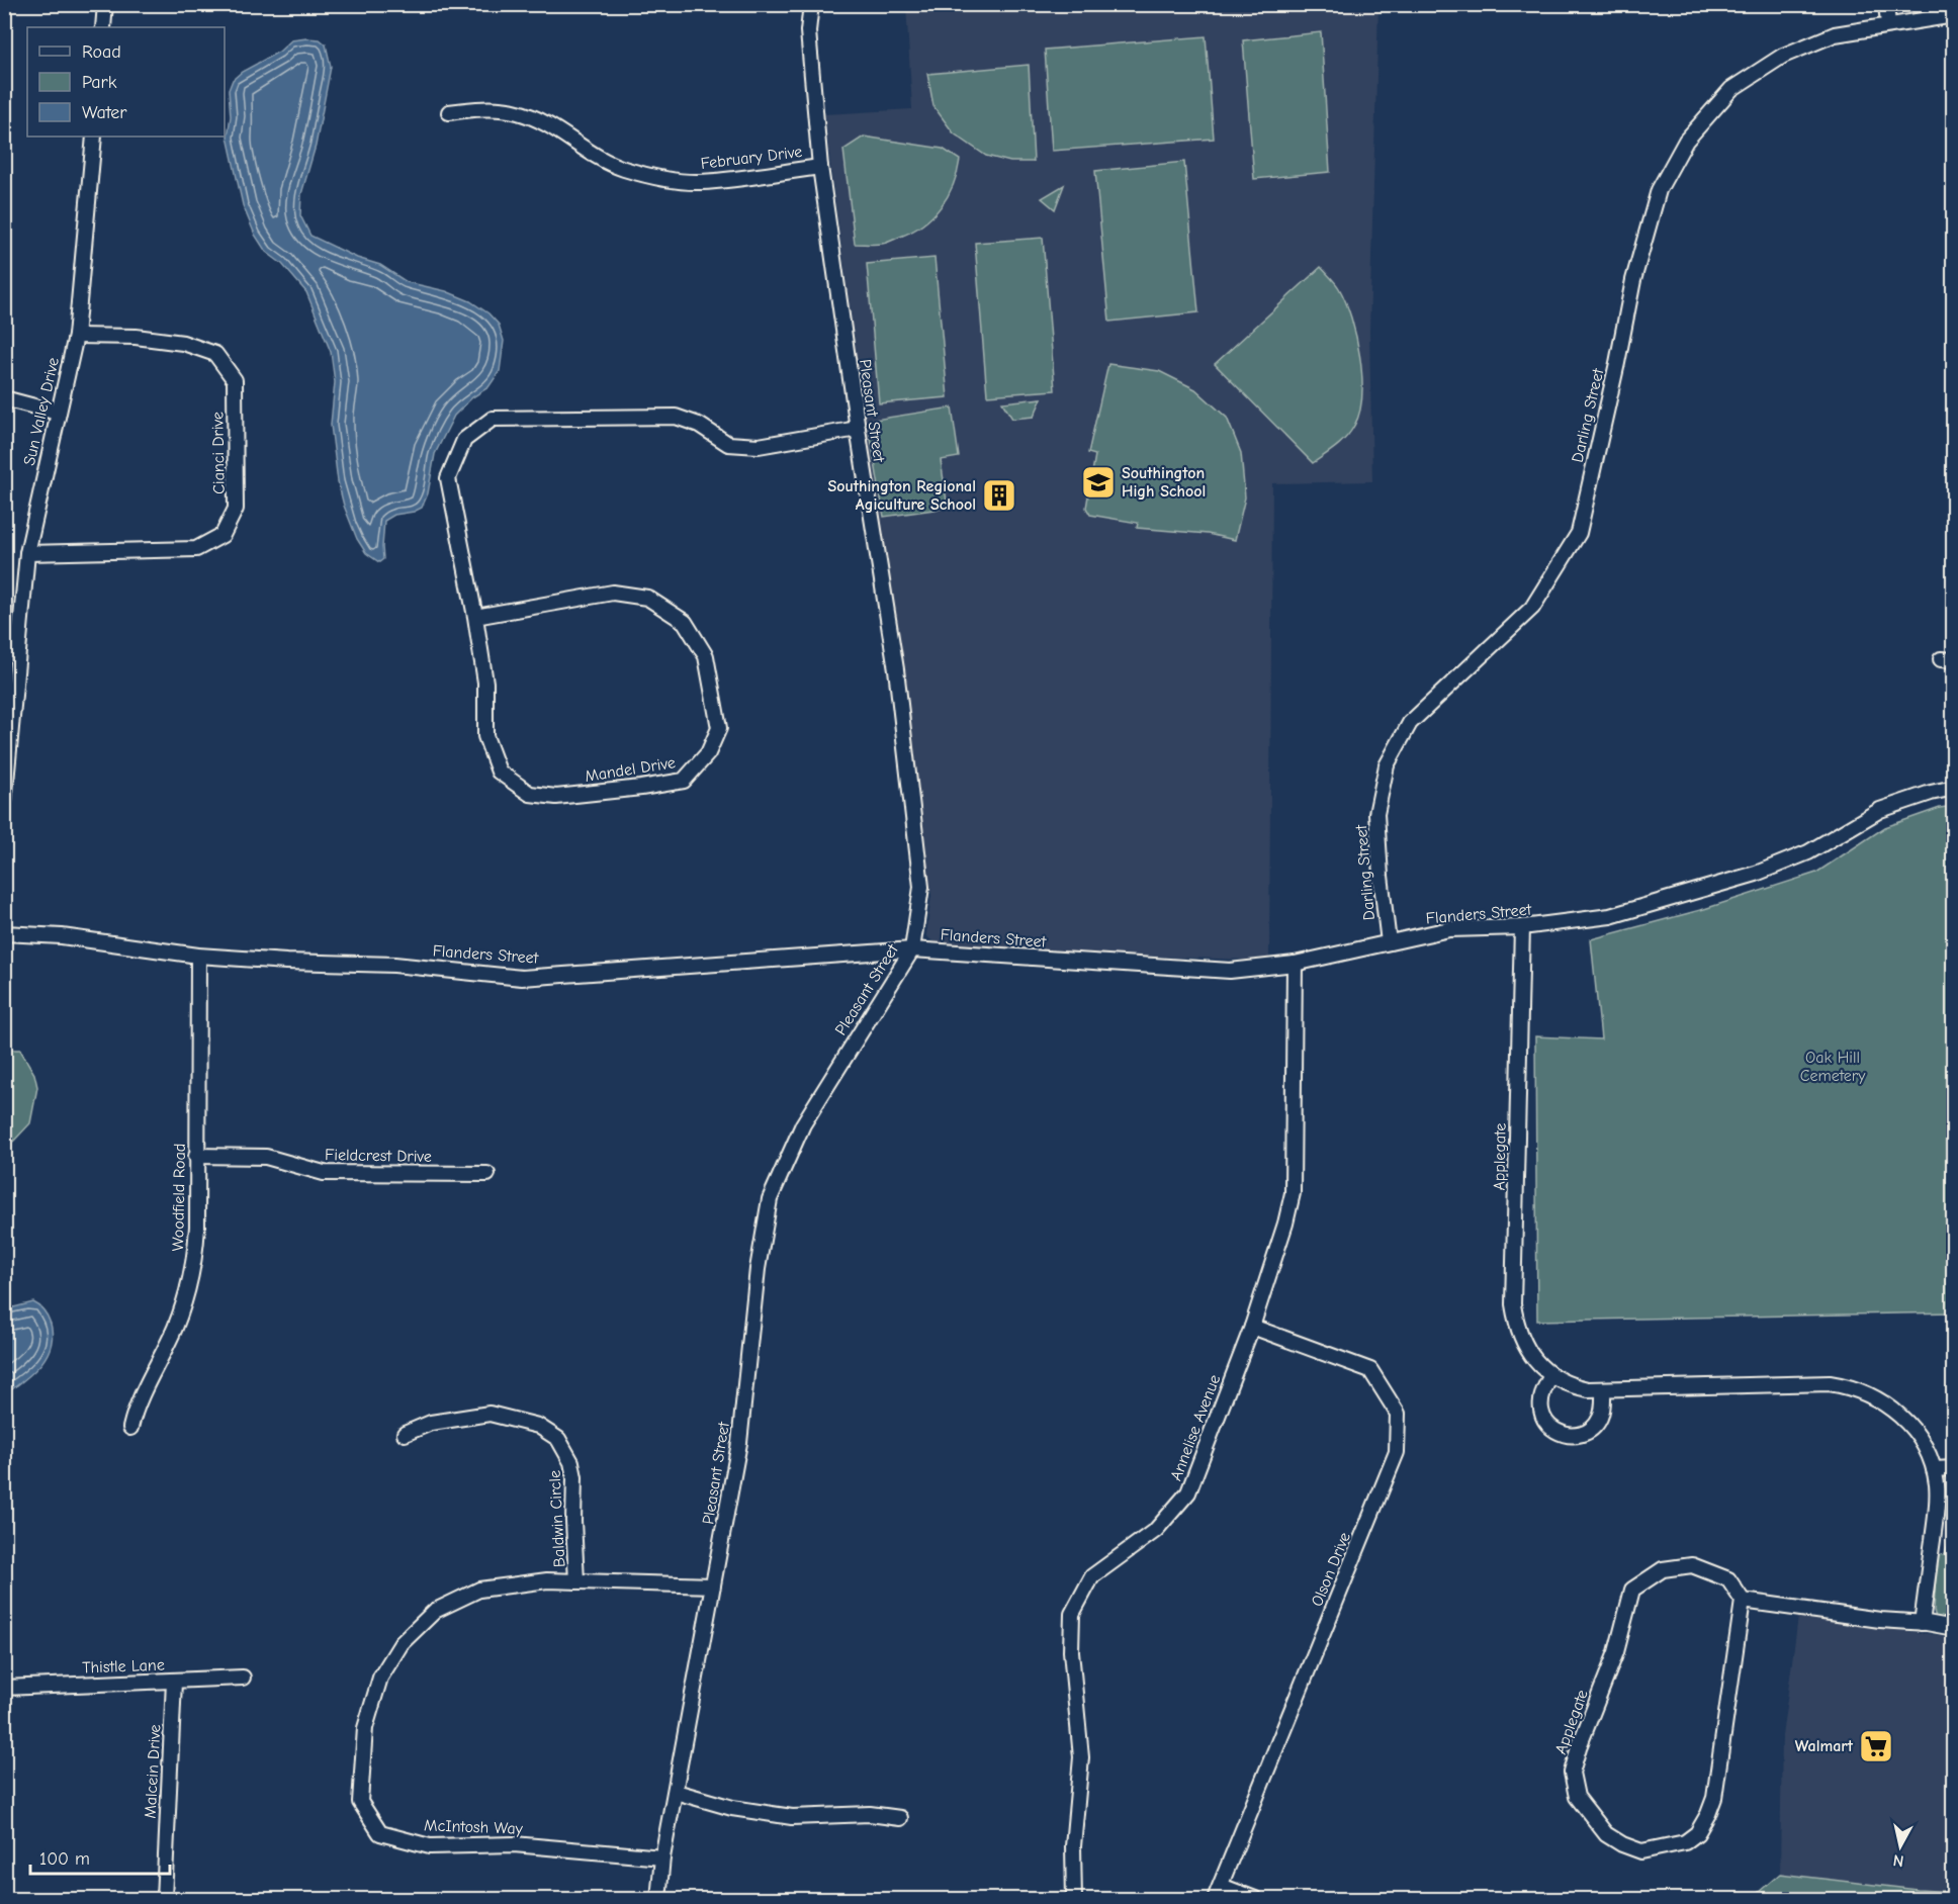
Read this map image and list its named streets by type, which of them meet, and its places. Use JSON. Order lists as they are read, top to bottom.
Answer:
{
  "streets": {
    "street": [
      "February Drive",
      "Pleasant Street",
      "Sun Valley Drive",
      "Darling Street",
      "Cianci Drive",
      "Mandel Drive",
      "Flanders Street",
      "Fieldcrest Drive",
      "Applegate",
      "Woodfield Road",
      "Annelise Avenue",
      "Baldwin Circle",
      "Olson Drive",
      "Thistle Lane",
      "Malcein Drive",
      "McIntosh Way"
    ]
  },
  "crossings": [
    ["February Drive", "Pleasant Street"],
    ["Pleasant Street", "Mandel Drive"],
    ["Pleasant Street", "Flanders Street"],
    ["Pleasant Street", "McIntosh Way"],
    ["Sun Valley Drive", "Cianci Drive"],
    ["Darling Street", "Flanders Street"],
    ["Flanders Street", "Applegate"],
    ["Flanders Street", "Woodfield Road"],
    ["Flanders Street", "Annelise Avenue"],
    ["Fieldcrest Drive", "Woodfield Road"],
    ["Annelise Avenue", "Olson Drive"],
    ["Baldwin Circle", "McIntosh Way"],
    ["Thistle Lane", "Malcein Drive"]
  ],
  "parks": ["Oak Hill Cemetery"],
  "places": {
    "school or university": ["Southington High School"],
    "building": ["Southington Regional Agiculture School"],
    "supermarket": ["Walmart"]
  },
  "legend": ["Road", "Park", "Water"],
  "scale_bar": "100 m",
  "north": "bottom"
}
